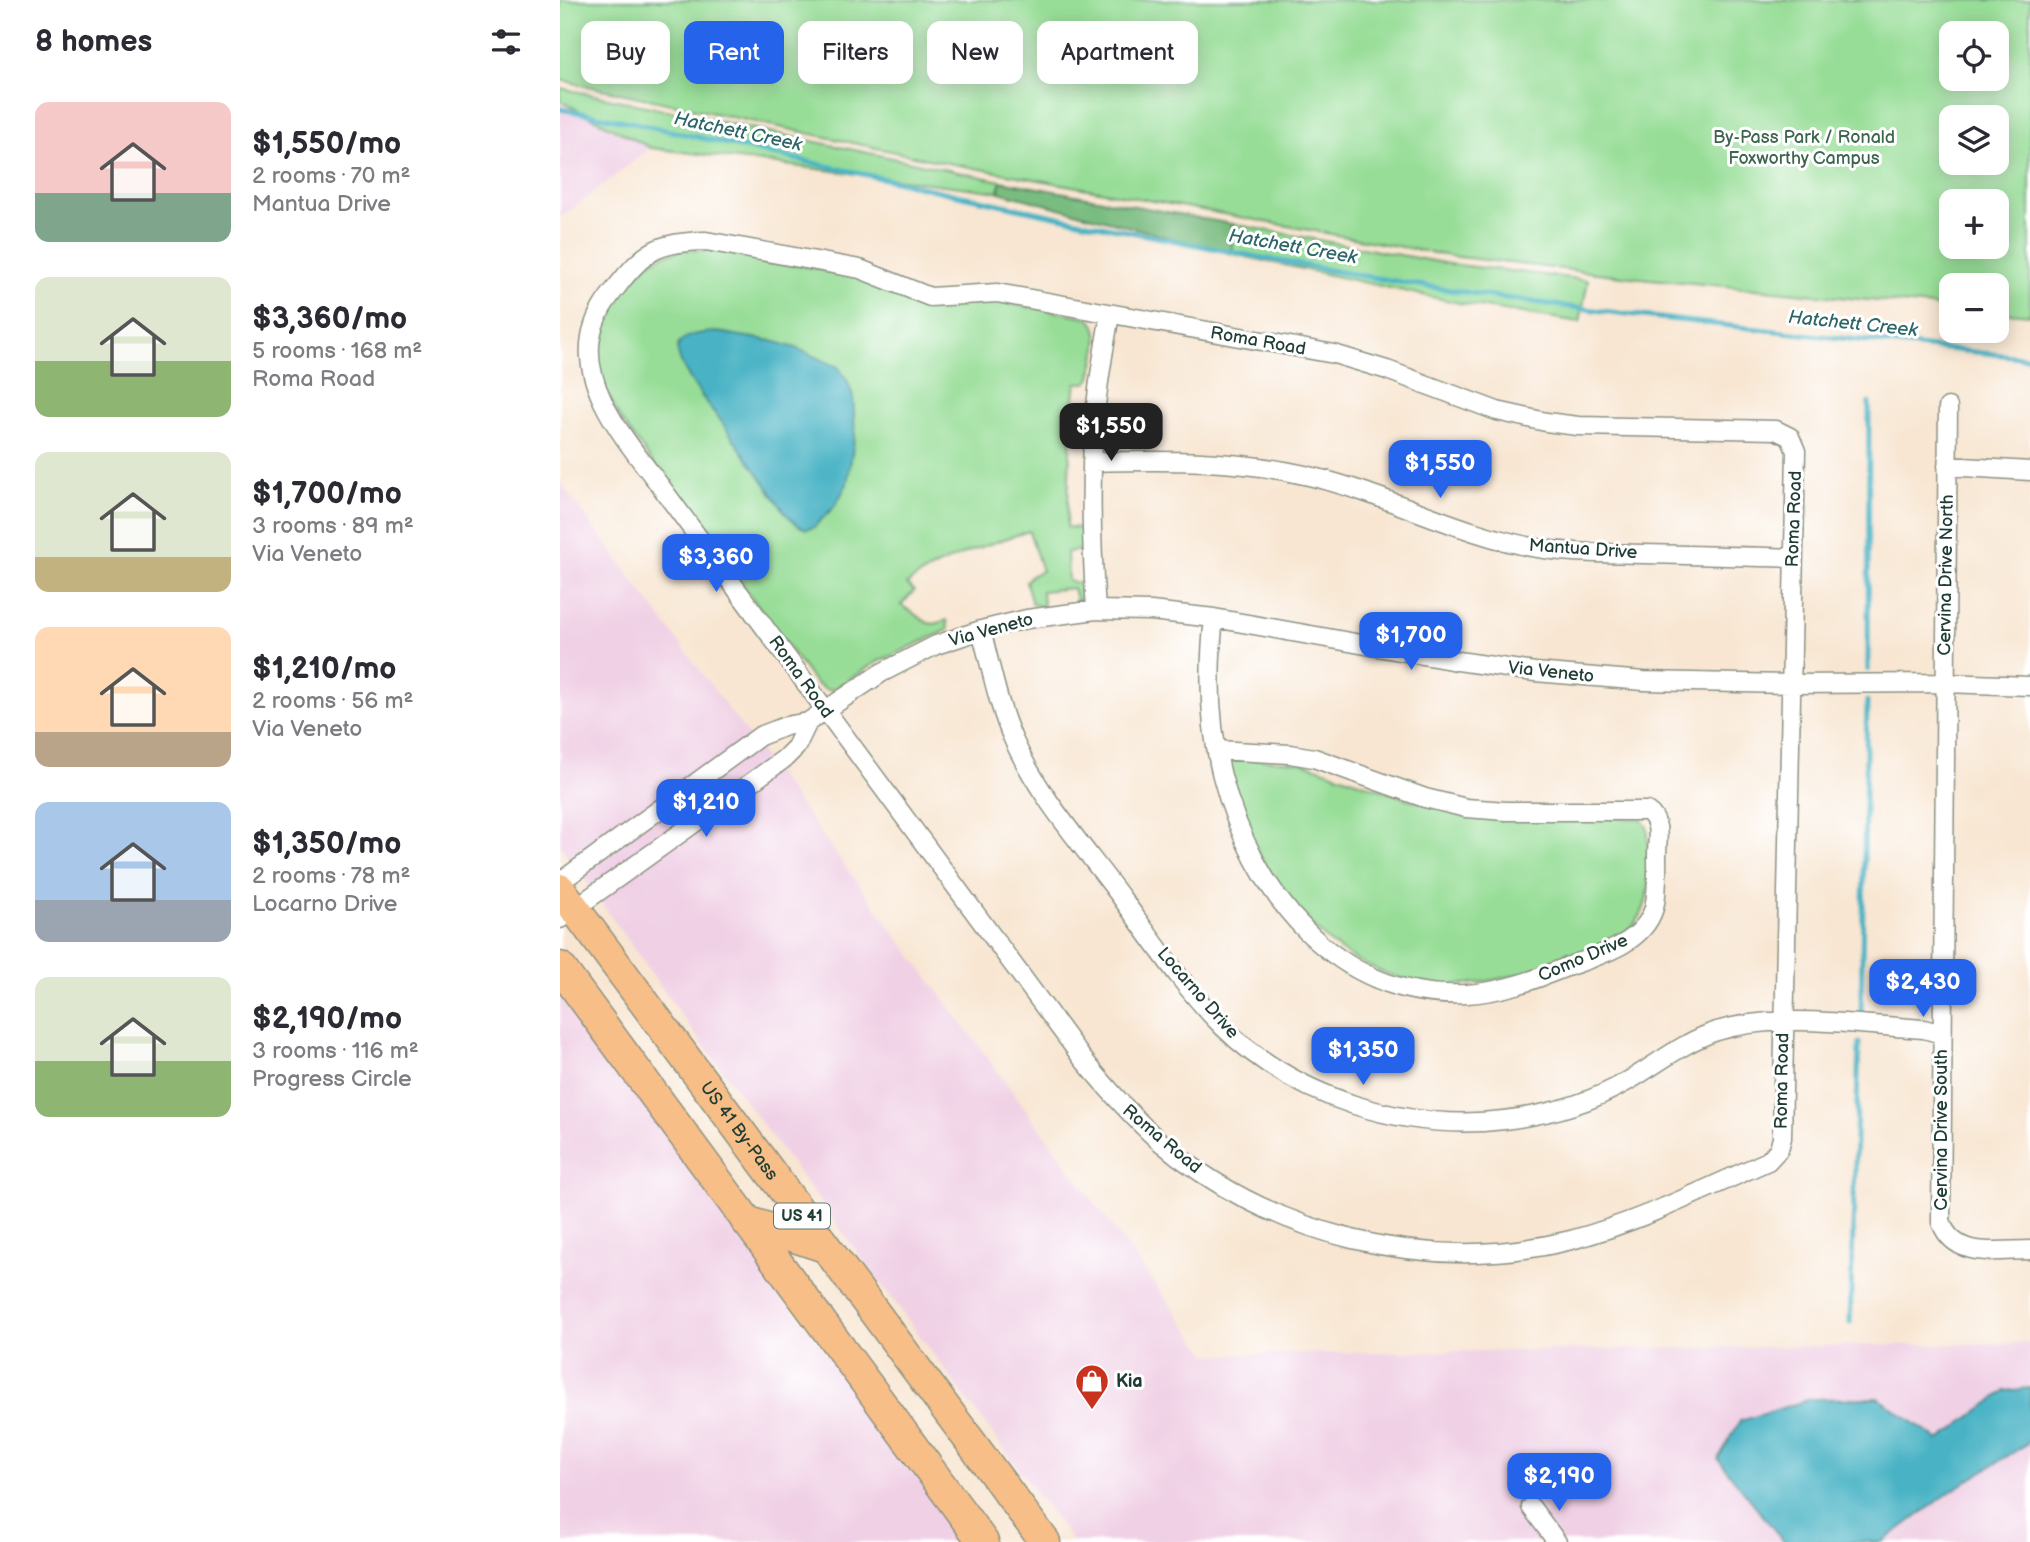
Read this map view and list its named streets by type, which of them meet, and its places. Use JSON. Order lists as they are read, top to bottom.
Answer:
{
  "streets": {
    "main road": ["US 41 By-Pass", "US 41"],
    "street": [
      "Roma Road",
      "Mantua Drive",
      "Cervina Drive North",
      "Via Veneto",
      "Como Drive",
      "Locarno Drive",
      "Cervina Drive South"
    ]
  },
  "crossings": [
    ["Roma Road", "Mantua Drive"],
    ["Roma Road", "Via Veneto"],
    ["Roma Road", "Locarno Drive"],
    ["Cervina Drive North", "Via Veneto"],
    ["Cervina Drive North", "Cervina Drive South"],
    ["Via Veneto", "Como Drive"],
    ["Via Veneto", "Locarno Drive"],
    ["Via Veneto", "Cervina Drive South"],
    ["Via Veneto", "US 41 By-Pass"],
    ["Locarno Drive", "Cervina Drive South"]
  ],
  "water": ["Hatchett Creek"],
  "parks": ["By-Pass Park / Ronald Foxworthy Campus"],
  "places": {
    "shop": ["Kia"]
  },
  "page": {
    "heading": "8 homes",
    "map_buttons": ["+", "−"],
    "chip": [
      "Buy",
      "Rent",
      "Filters",
      "New",
      "Apartment"
    ],
    "list": [
      {
        "name": "$1,550/mo",
        "note": "2 rooms · 70 m² · Mantua Drive"
      },
      {
        "name": "$3,360/mo",
        "note": "5 rooms · 168 m² · Roma Road"
      },
      {
        "name": "$1,700/mo",
        "note": "3 rooms · 89 m² · Via Veneto"
      },
      {
        "name": "$1,210/mo",
        "note": "2 rooms · 56 m² · Via Veneto"
      },
      {
        "name": "$1,350/mo",
        "note": "2 rooms · 78 m² · Locarno Drive"
      },
      {
        "name": "$2,190/mo",
        "note": "3 rooms · 116 m² · Progress Circle"
      }
    ],
    "price": [
      "$1,550",
      "$1,550",
      "$3,360",
      "$1,700",
      "$1,210",
      "$2,430",
      "$1,350",
      "$2,190"
    ]
  }
}
